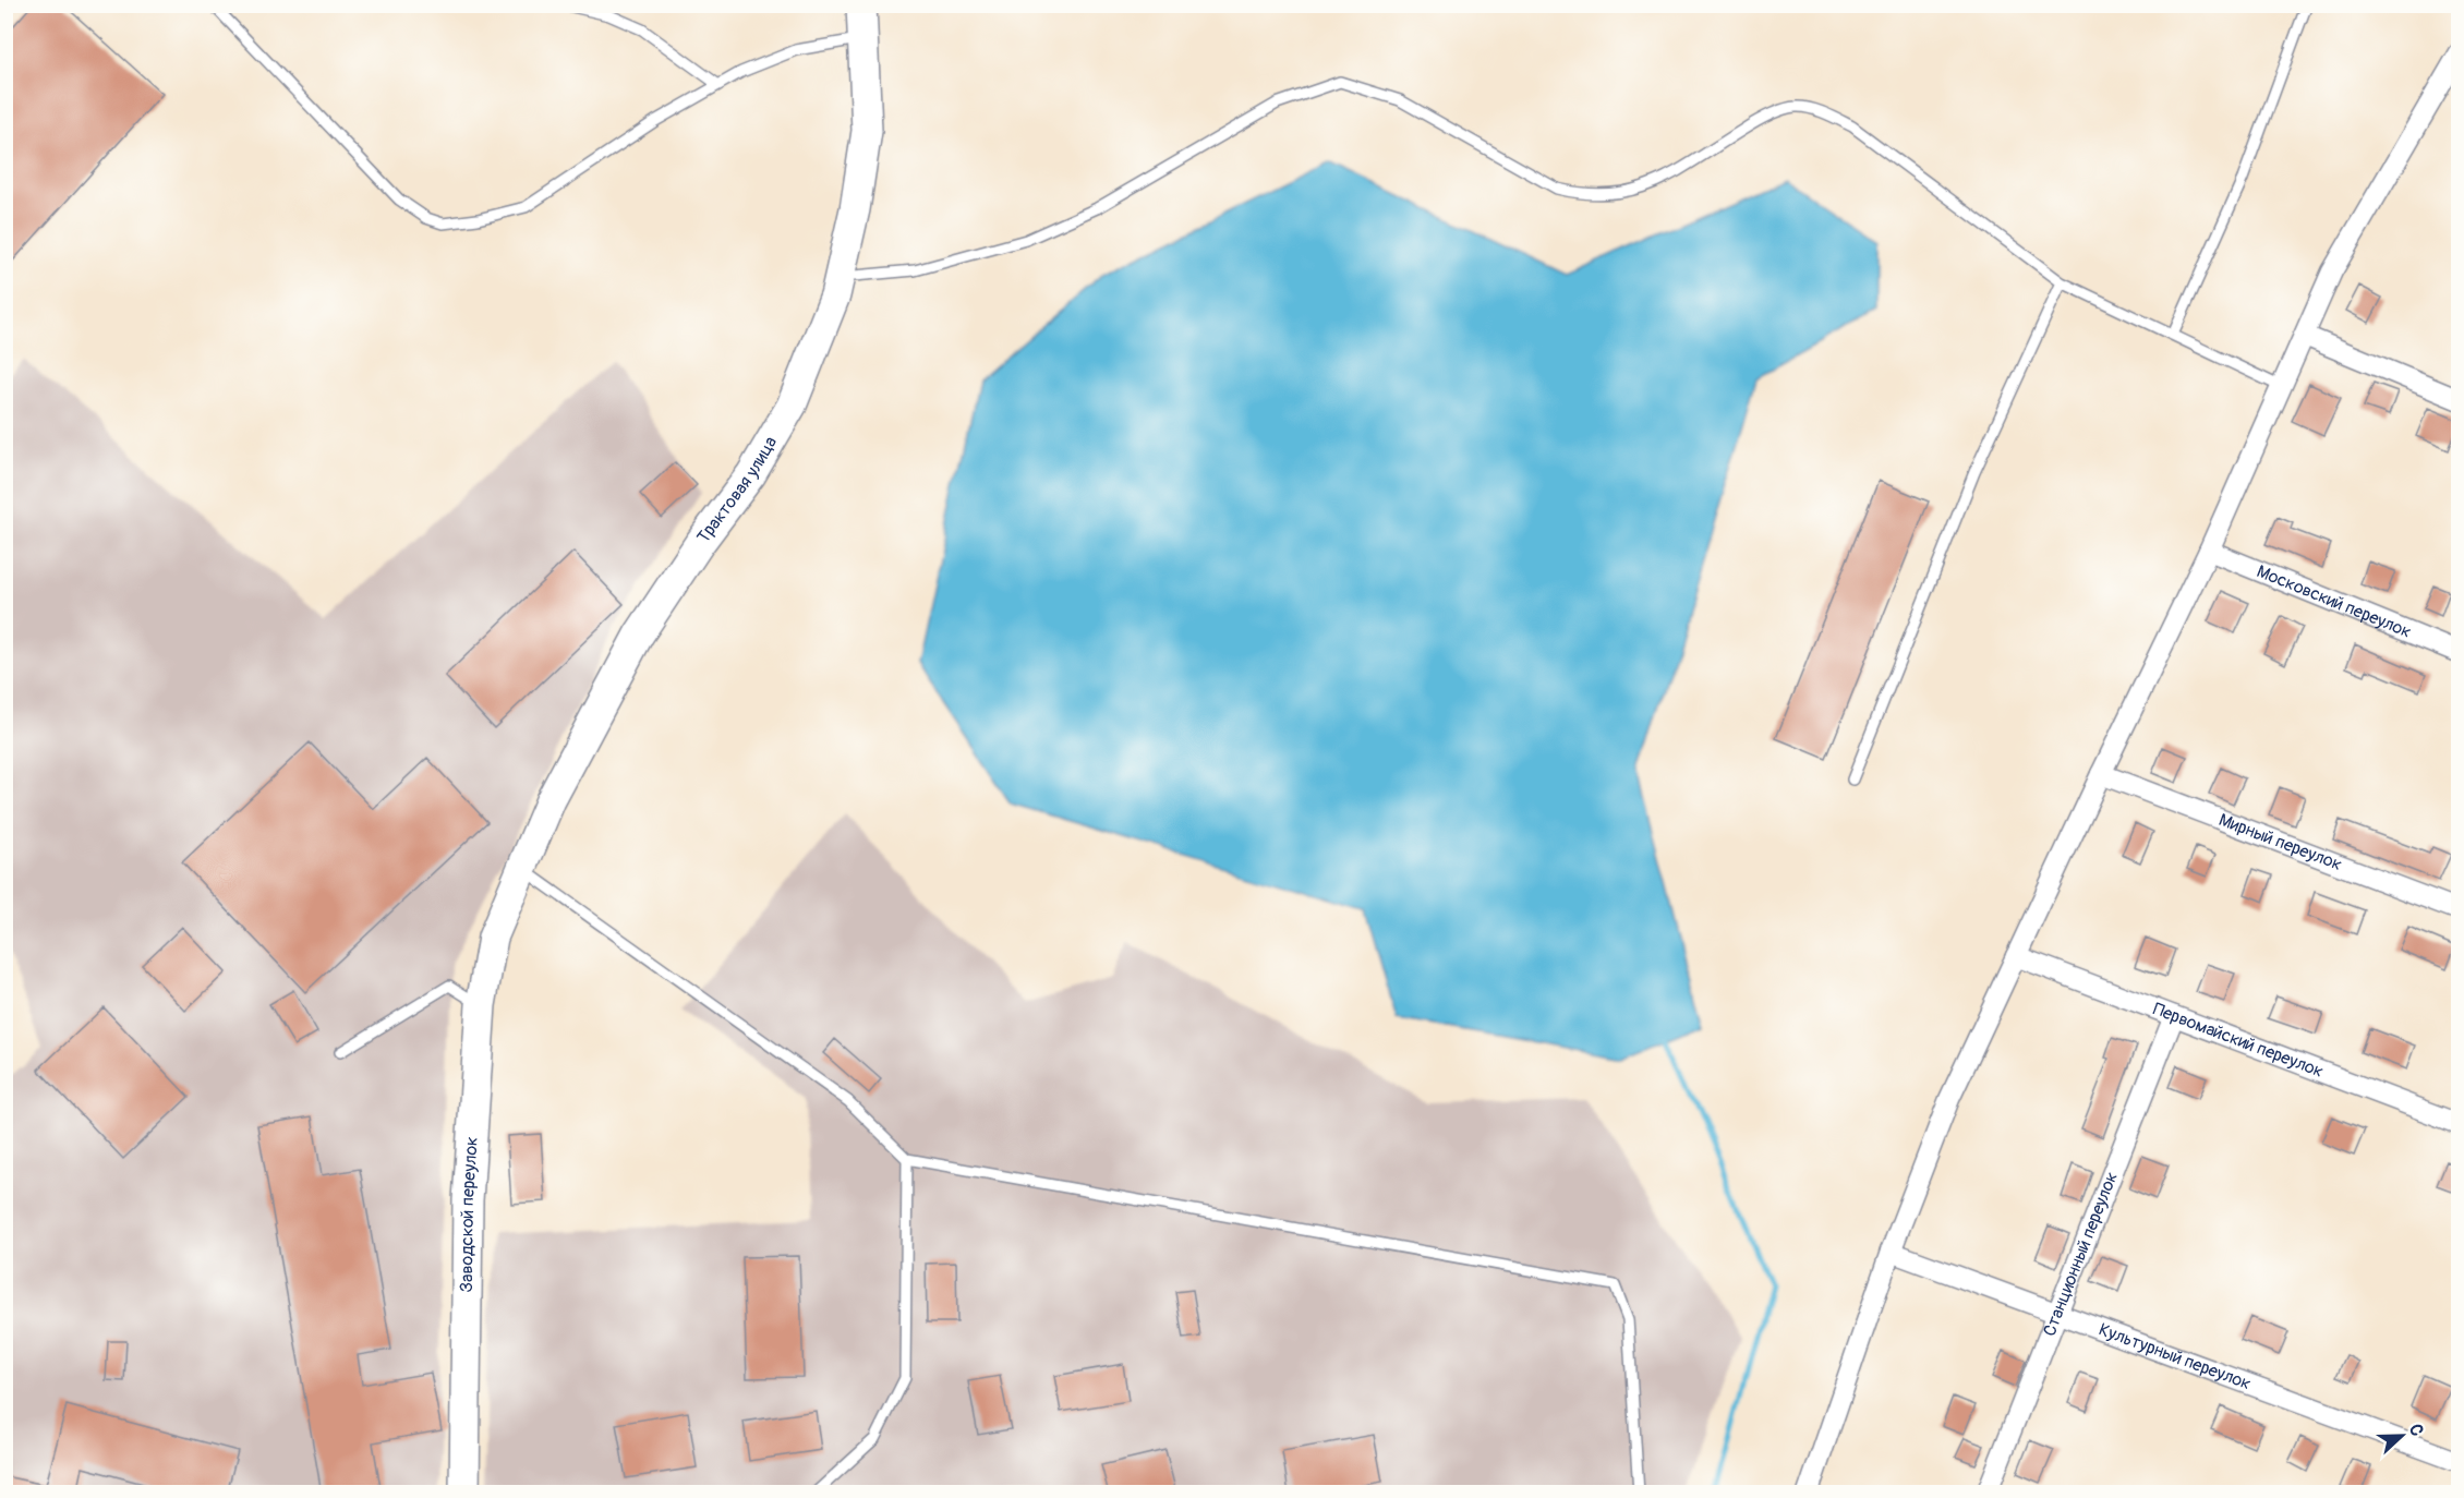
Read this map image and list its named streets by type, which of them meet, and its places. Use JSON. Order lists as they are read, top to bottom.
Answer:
{
  "streets": {
    "street": [
      "Трактовая улица",
      "Московский переулок",
      "Мирный переулок",
      "Первомайский переулок",
      "Заводской переулок",
      "Станционный переулок",
      "Культурный переулок"
    ]
  },
  "crossings": [
    ["Трактовая улица", "Заводской переулок"],
    ["Первомайский переулок", "Станционный переулок"],
    ["Станционный переулок", "Культурный переулок"]
  ],
  "north": "right"
}
